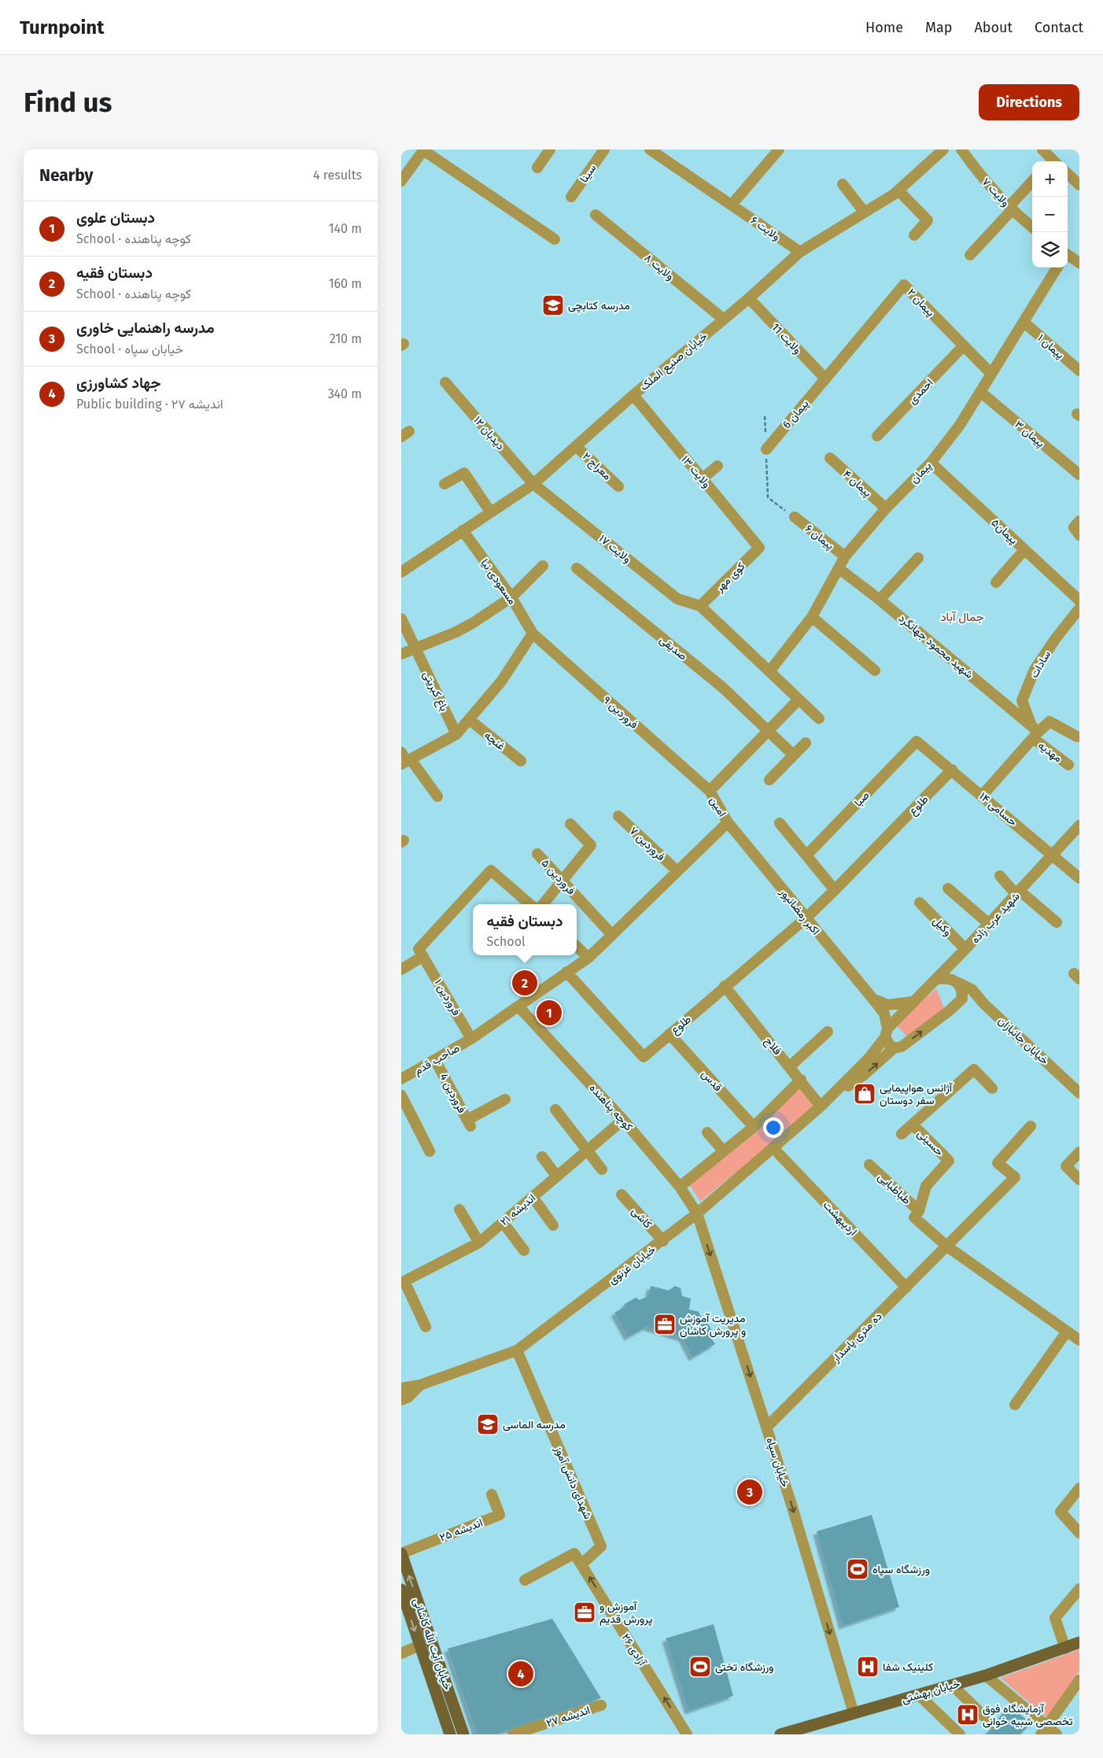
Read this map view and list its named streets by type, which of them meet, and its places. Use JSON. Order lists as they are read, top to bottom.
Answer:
{
  "streets": {
    "main road": ["خیابان آیت الله کاشانی", "خیابان بهشتی"],
    "street": [
      "سینا",
      "ولایت ۷",
      "ولایت ۶",
      "ولایت ۸",
      "پیمان ۲",
      "ولایت 11",
      "پیمان ۱",
      "خیابان صنیع الملک",
      "احمدی",
      "پیمان 6",
      "دیدبان ۱۲",
      "پیمان ۳",
      "معراج ۲",
      "ولایت ۱۳",
      "پیمان",
      "پیمان ۴",
      "پیمان۵",
      "پیمان ۶",
      "ولایت ۱۷",
      "کوی مهر",
      "مسعودی نیا",
      "شهید محمود جهانگرد",
      "صدیقی",
      "سادات",
      "باغ کبریتی",
      "فروردین ۹",
      "غنچه",
      "مهدیه",
      "صبا",
      "طلوع",
      "امین",
      "حسامی ۱۴",
      "فروردین ۷",
      "فروردین ۵",
      "اکبر رمضانپور",
      "شهید عرب زاده",
      "وکیل",
      "فروردین ۱",
      "خیابان جانبازان",
      "فلاح",
      "صاحب قدم",
      "قدس",
      "فروردین 4",
      "کوچه پناهنده",
      "حسینی",
      "طباطبایی",
      "اندیشه ۲۱",
      "کاشی",
      "اردیبهشت",
      "خیابان غزنوی",
      "ده متری پاسدار",
      "خیابان سپاه",
      "شهدای دانش آموز",
      "اندیشه ۲۵",
      "آزادی ۲۶",
      "اندیشه ۲۷"
    ]
  },
  "crossings": [
    ["ولایت ۶", "خیابان صنیع الملک"],
    ["ولایت ۸", "خیابان صنیع الملک"],
    ["پیمان ۲", "ولایت 11"],
    ["پیمان ۲", "احمدی"],
    ["پیمان ۲", "پیمان 6"],
    ["پیمان ۲", "پیمان"],
    ["ولایت 11", "خیابان صنیع الملک"],
    ["ولایت 11", "پیمان 6"],
    ["پیمان ۱", "پیمان"],
    ["خیابان صنیع الملک", "دیدبان ۱۲"],
    ["خیابان صنیع الملک", "معراج ۲"],
    ["خیابان صنیع الملک", "ولایت ۱۳"],
    ["خیابان صنیع الملک", "ولایت ۱۷"],
    ["خیابان صنیع الملک", "مسعودی نیا"],
    ["دیدبان ۱۲", "ولایت ۱۷"],
    ["پیمان ۳", "پیمان"],
    ["ولایت ۱۳", "کوی مهر"],
    ["پیمان", "پیمان ۴"],
    ["پیمان", "پیمان۵"],
    ["پیمان", "پیمان ۶"],
    ["پیمان", "شهید محمود جهانگرد"],
    ["ولایت ۱۷", "کوی مهر"],
    ["مسعودی نیا", "فروردین ۹"],
    ["شهید محمود جهانگرد", "سادات"],
    ["شهید محمود جهانگرد", "مهدیه"],
    ["سادات", "مهدیه"],
    ["فروردین ۹", "امین"],
    ["صبا", "حسامی ۱۴"],
    ["طلوع", "حسامی ۱۴"],
    ["طلوع", "اکبر رمضانپور"],
    ["طلوع", "فلاح"],
    ["طلوع", "صاحب قدم"],
    ["طلوع", "قدس"],
    ["امین", "اکبر رمضانپور"],
    ["امین", "صاحب قدم"],
    ["حسامی ۱۴", "شهید عرب زاده"],
    ["فروردین ۷", "صاحب قدم"],
    ["فروردین ۵", "صاحب قدم"],
    ["اکبر رمضانپور", "شهید عرب زاده"],
    ["اکبر رمضانپور", "صاحب قدم"],
    ["شهید عرب زاده", "وکیل"],
    ["شهید عرب زاده", "فلاح"],
    ["شهید عرب زاده", "خیابان غزنوی"],
    ["فروردین ۱", "صاحب قدم"],
    ["فلاح", "خیابان غزنوی"],
    ["صاحب قدم", "فروردین 4"],
    ["صاحب قدم", "کوچه پناهنده"],
    ["کوچه پناهنده", "اندیشه ۲۱"],
    ["کوچه پناهنده", "خیابان غزنوی"],
    ["کوچه پناهنده", "خیابان سپاه"],
    ["حسینی", "طباطبایی"],
    ["کاشی", "خیابان غزنوی"],
    ["اردیبهشت", "خیابان غزنوی"],
    ["اردیبهشت", "ده متری پاسدار"],
    ["خیابان غزنوی", "خیابان سپاه"],
    ["خیابان غزنوی", "شهدای دانش آموز"],
    ["ده متری پاسدار", "خیابان سپاه"],
    ["خیابان سپاه", "خیابان بهشتی"],
    ["شهدای دانش آموز", "آزادی ۲۶"],
    ["اندیشه ۲۵", "خیابان آیت الله کاشانی"]
  ],
  "one_way": ["خیابان سپاه", "آزادی ۲۶"],
  "districts": ["جمال آباد"],
  "places": {
    "school or university": ["مدرسه کتابچی", "مدرسه الماسی"],
    "shop": ["آژانس هواپیمایی سفر دوستان"],
    "office": ["مدیریت آموزش و پرورش کاشان", "آموزش و پرورش قدیم"],
    "sports": ["ورزشگاه سپاه", "ورزشگاه تختی"],
    "hospital": ["کلینیک شفا", "آزمایشگاه فوق تخصصی شبیه خوانی"]
  },
  "page": {
    "header": "Turnpoint",
    "nav": [
      "Home",
      "Map",
      "About",
      "Contact"
    ],
    "buttons": "Directions",
    "title": "Find us",
    "heading": ["Nearby", "4 results"],
    "map_buttons": ["+", "−"],
    "list": [
      {
        "mark": "1",
        "name": "دبستان علوی",
        "note": "School · کوچه پناهنده",
        "value": "140 m"
      },
      {
        "mark": "2",
        "name": "دبستان فقیه",
        "note": "School · کوچه پناهنده",
        "value": "160 m"
      },
      {
        "mark": "3",
        "name": "مدرسه راهنمایی خاوری",
        "note": "School · خیابان سپاه",
        "value": "210 m"
      },
      {
        "mark": "4",
        "name": "جهاد کشاورزی",
        "note": "Public building · اندیشه ۲۷",
        "value": "340 m"
      }
    ],
    "popup": ["دبستان فقیه", "School"],
    "pins": [
      "2",
      "1",
      "3",
      "4"
    ]
  }
}
